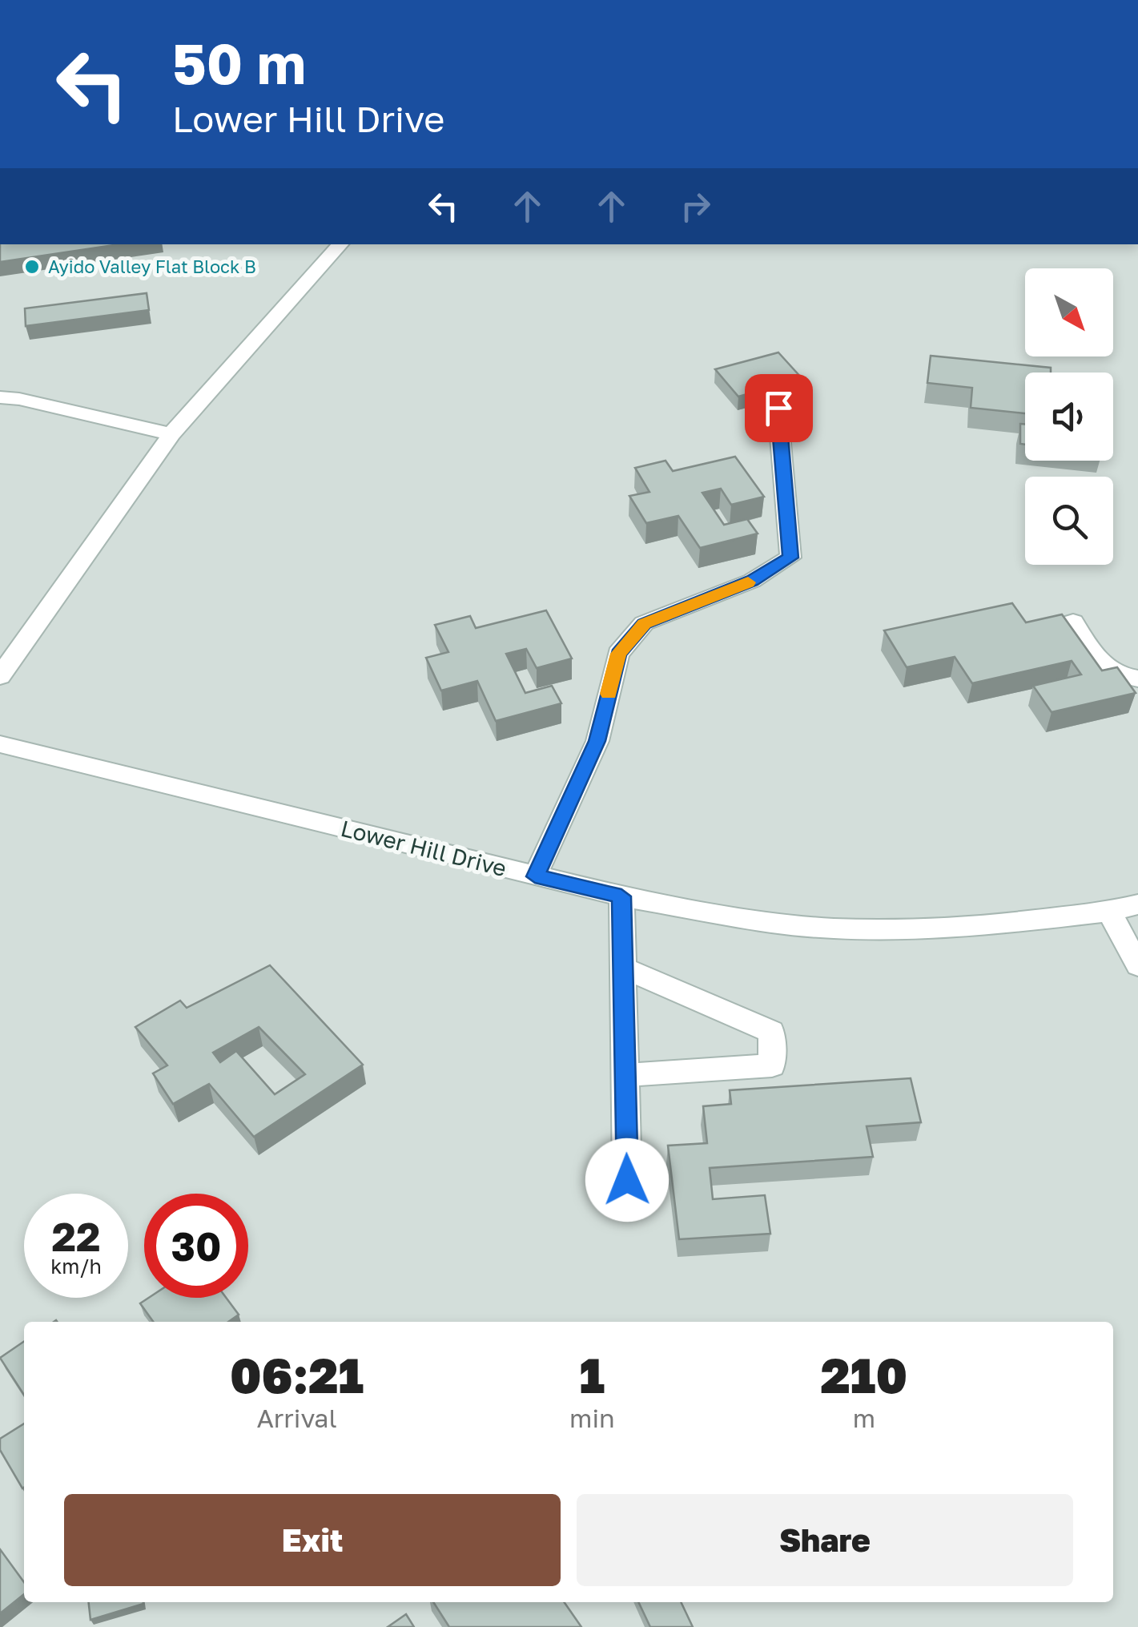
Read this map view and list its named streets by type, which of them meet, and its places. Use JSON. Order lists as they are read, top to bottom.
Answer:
{
  "streets": {
    "street": ["Lower Hill Drive"]
  },
  "places": ["Ayido Valley Flat Block B"],
  "north": "bottom right",
  "page": {
    "turn": ["50 m", "Lower Hill Drive"],
    "speed": "22 km/h",
    "limit": "30",
    "eta": [
      "06:21",
      "Arrival",
      "1",
      "min",
      "210",
      "m"
    ],
    "buttons": ["Exit", "Share"]
  }
}
